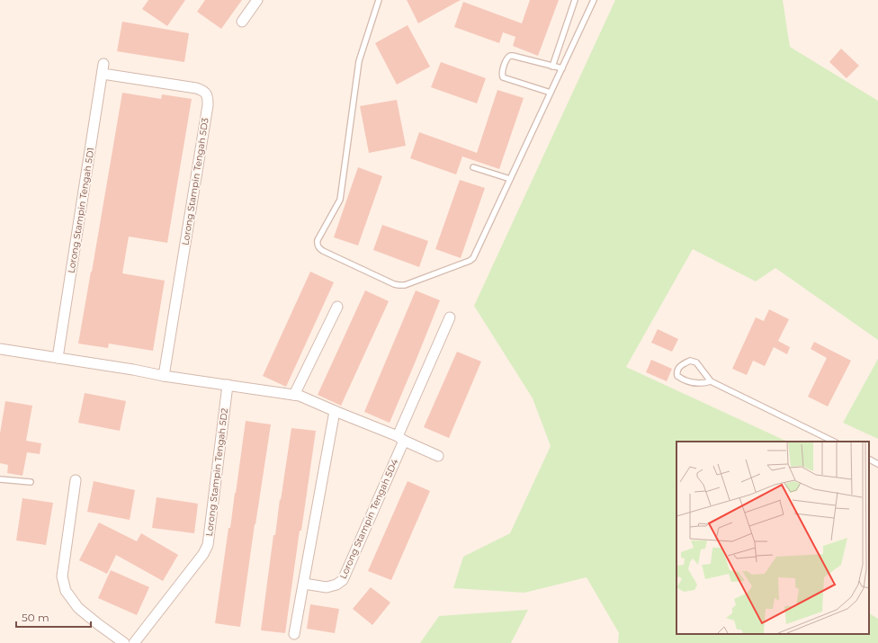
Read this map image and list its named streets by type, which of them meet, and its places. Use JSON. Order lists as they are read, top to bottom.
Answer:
{
  "streets": {
    "street": [
      "Lorong Stampin Tengah 5D3",
      "Lorong Stampin Tengah 5D1",
      "Lorong Stampin Tengah 5D2",
      "Lorong Stampin Tengah 5D4"
    ]
  },
  "crossings": [
    ["Lorong Stampin Tengah 5D3", "Lorong Stampin Tengah 5D1"]
  ],
  "scale_bar": "50 m"
}
